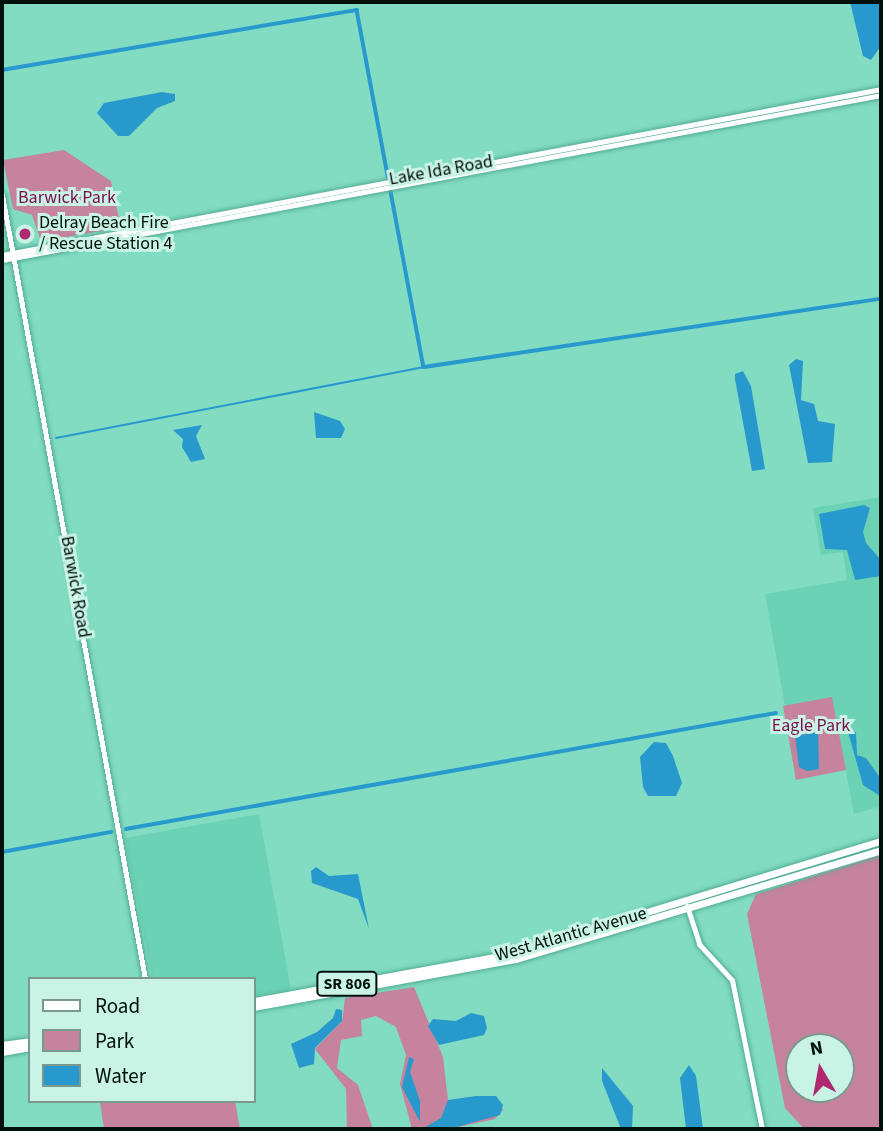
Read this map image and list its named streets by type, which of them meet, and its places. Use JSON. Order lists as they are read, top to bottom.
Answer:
{
  "streets": {
    "main road": ["West Atlantic Avenue", "SR 806"],
    "street": ["Lake Ida Road", "Barwick Road"]
  },
  "crossings": [
    ["Lake Ida Road", "Barwick Road"]
  ],
  "parks": ["Barwick Park", "Eagle Park"],
  "places": ["Delray Beach Fire / Rescue Station 4"],
  "legend": ["Road", "Park", "Water"],
  "north": "top"
}
